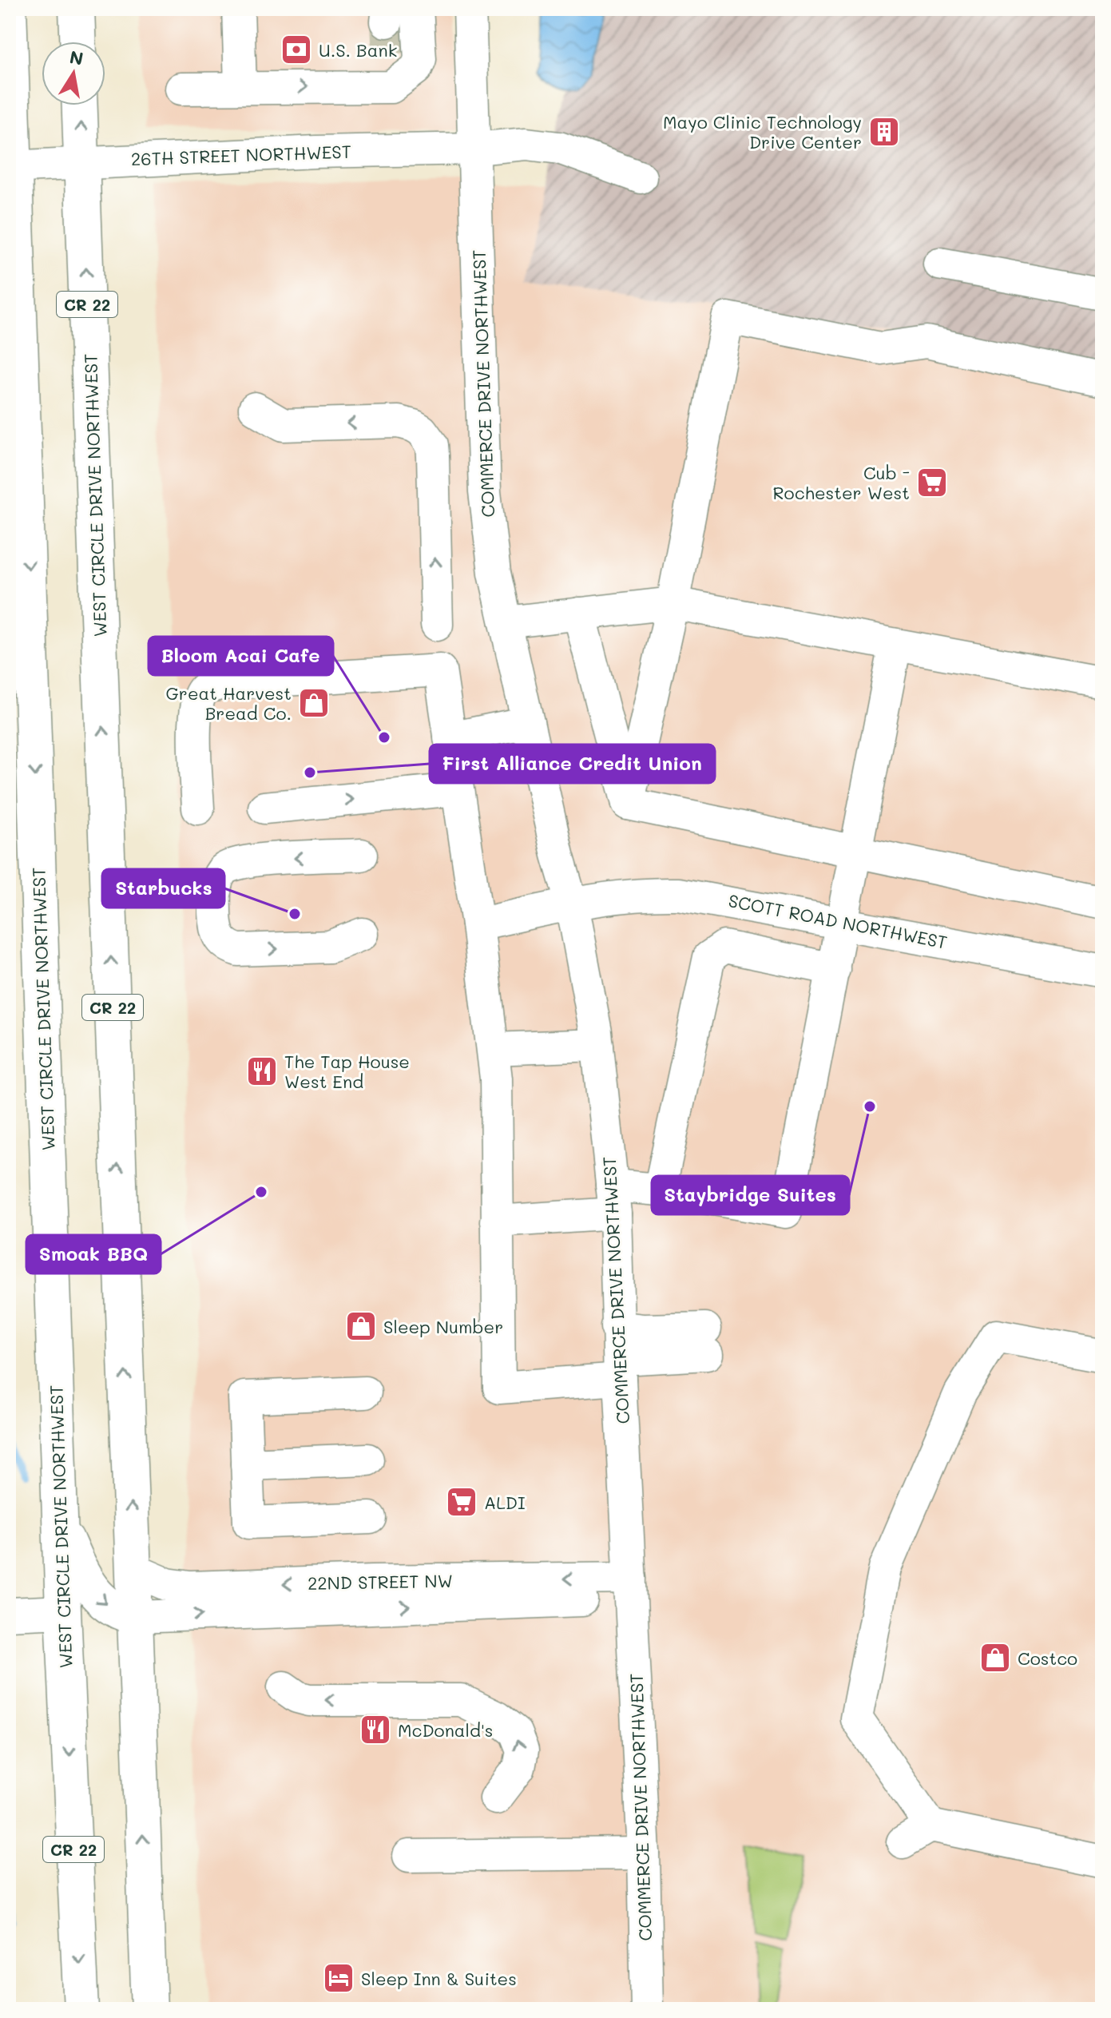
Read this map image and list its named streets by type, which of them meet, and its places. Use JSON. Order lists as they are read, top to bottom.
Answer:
{
  "streets": {
    "main road": ["CR 22", "WEST CIRCLE DRIVE NORTHWEST"],
    "street": [
      "26TH STREET NORTHWEST",
      "COMMERCE DRIVE NORTHWEST",
      "SCOTT ROAD NORTHWEST",
      "22ND STREET NW"
    ]
  },
  "crossings": [
    ["26TH STREET NORTHWEST", "COMMERCE DRIVE NORTHWEST"],
    ["26TH STREET NORTHWEST", "WEST CIRCLE DRIVE NORTHWEST"],
    ["COMMERCE DRIVE NORTHWEST", "SCOTT ROAD NORTHWEST"],
    ["COMMERCE DRIVE NORTHWEST", "22ND STREET NW"],
    ["WEST CIRCLE DRIVE NORTHWEST", "22ND STREET NW"]
  ],
  "places": {
    "bank": ["U.S. Bank"],
    "building": ["Mayo Clinic Technology Drive Center"],
    "supermarket": ["Cub - Rochester West", "ALDI"],
    "shop": ["Great Harvest Bread Co.", "Sleep Number", "Costco"],
    "other": [
      "Bloom Acai Cafe",
      "First Alliance Credit Union",
      "Starbucks",
      "Staybridge Suites",
      "Smoak BBQ"
    ],
    "restaurant": ["The Tap House West End", "McDonald's"],
    "hotel": ["Sleep Inn & Suites"]
  },
  "north": "top"
}
